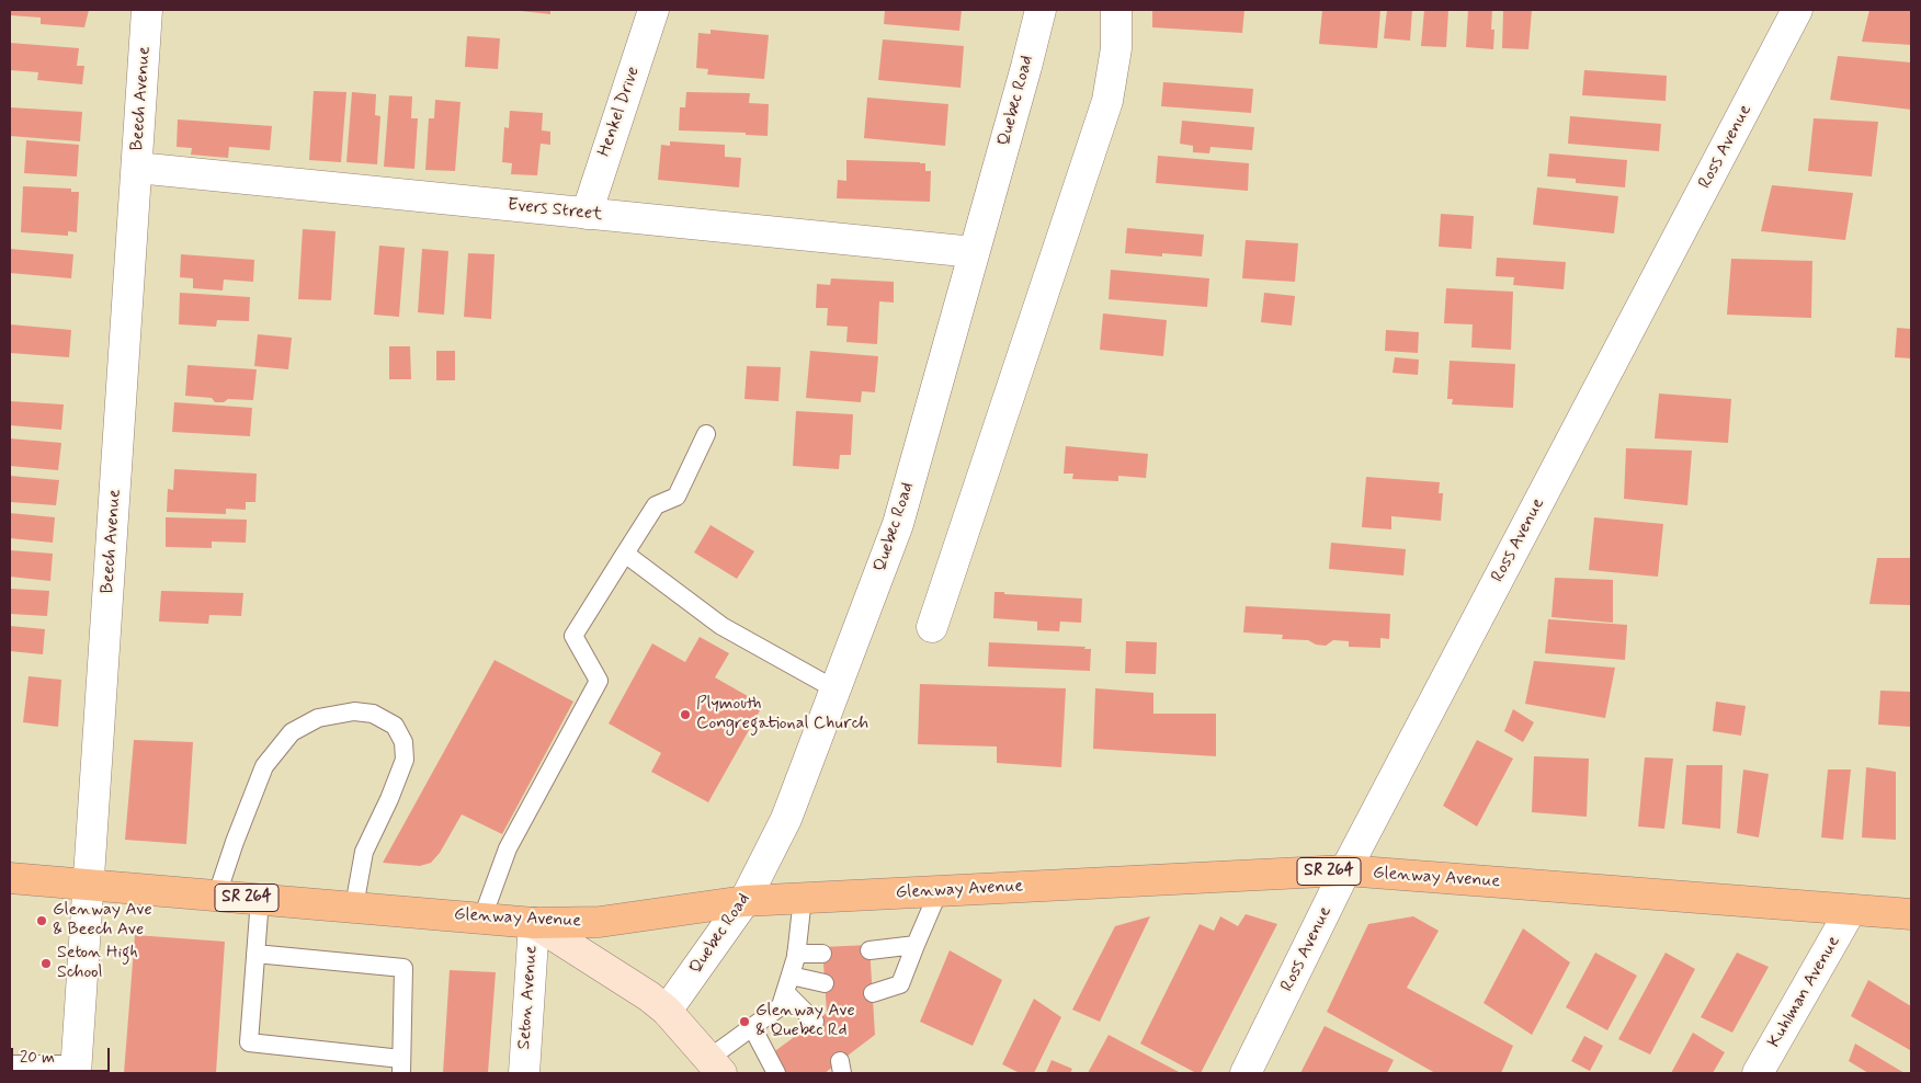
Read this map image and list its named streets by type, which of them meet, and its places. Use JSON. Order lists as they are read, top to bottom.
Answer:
{
  "streets": {
    "main road": ["SR 264", "Glenway Avenue"],
    "street": [
      "Beech Avenue",
      "Quebec Road",
      "Henkel Drive",
      "Ross Avenue",
      "Evers Street",
      "Kuhlman Avenue",
      "Seton Avenue"
    ]
  },
  "crossings": [
    ["Beech Avenue", "Evers Street"],
    ["Beech Avenue", "Glenway Avenue"],
    ["Quebec Road", "Evers Street"],
    ["Quebec Road", "Glenway Avenue"],
    ["Henkel Drive", "Evers Street"],
    ["Ross Avenue", "Glenway Avenue"],
    ["Glenway Avenue", "Kuhlman Avenue"],
    ["Glenway Avenue", "Seton Avenue"]
  ],
  "places": [
    "Plymouth Congregational Church",
    "Glenway Ave & Beech Ave",
    "Seton High School",
    "Glenway Ave & Quebec Rd"
  ],
  "scale_bar": "20 m"
}
